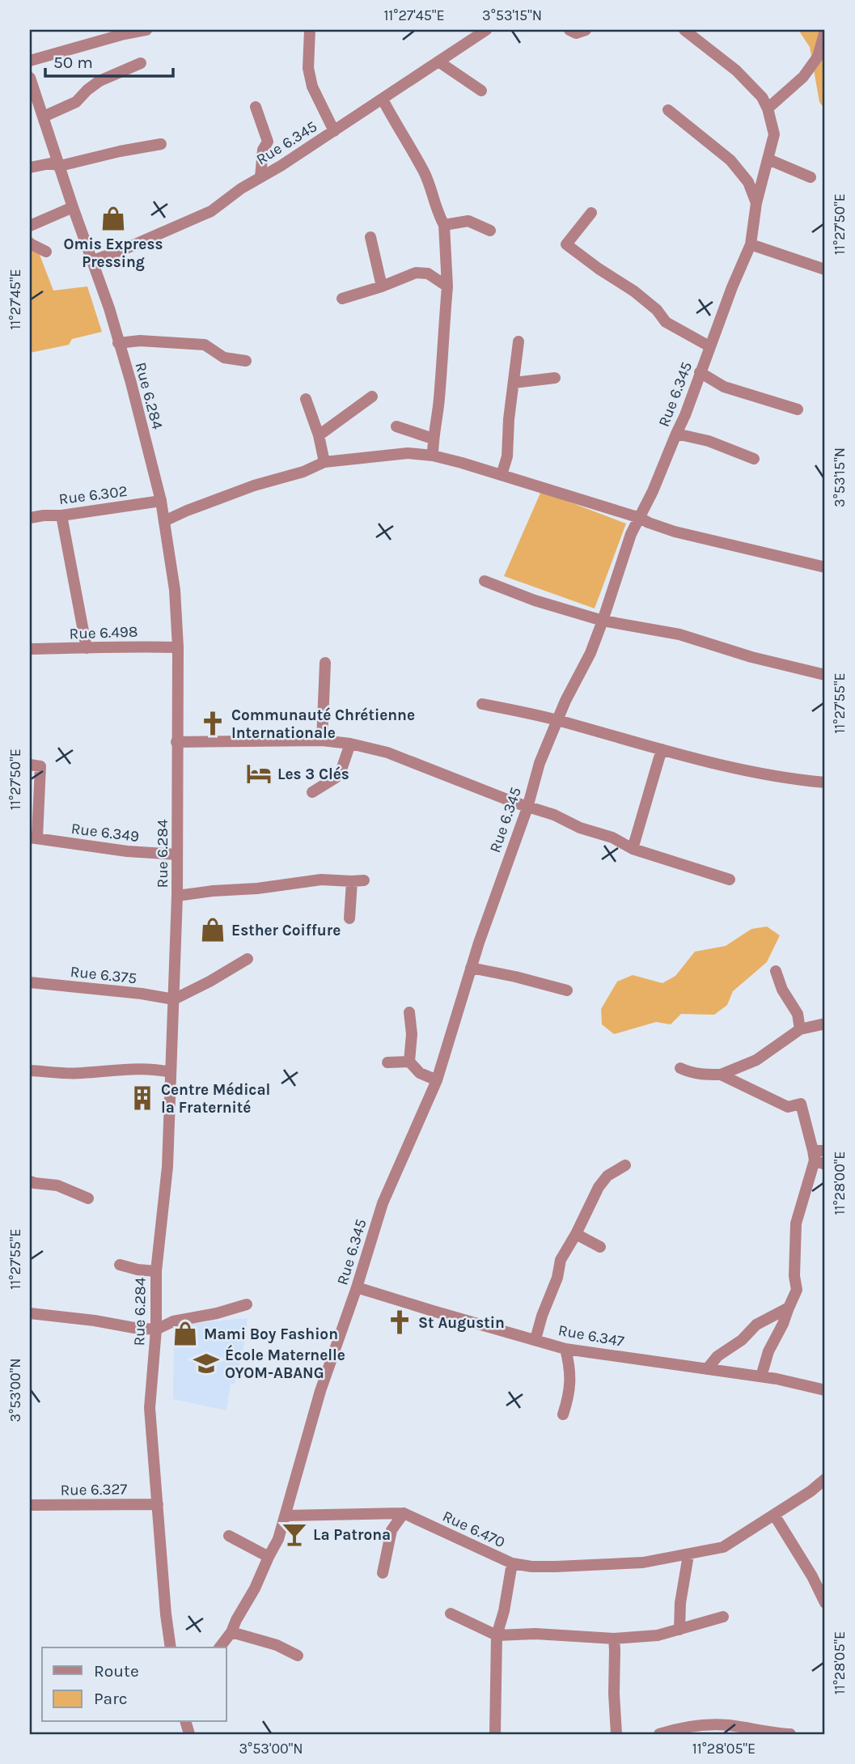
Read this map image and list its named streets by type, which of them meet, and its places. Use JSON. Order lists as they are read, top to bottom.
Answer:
{
  "streets": {
    "street": [
      "Rue 6.345",
      "Rue 6.284",
      "Rue 6.302",
      "Rue 6.498",
      "Rue 6.349",
      "Rue 6.375",
      "Rue 6.347",
      "Rue 6.327",
      "Rue 6.470"
    ]
  },
  "crossings": [
    ["Rue 6.345", "Rue 6.284"],
    ["Rue 6.345", "Rue 6.347"],
    ["Rue 6.345", "Rue 6.470"],
    ["Rue 6.284", "Rue 6.302"],
    ["Rue 6.284", "Rue 6.498"],
    ["Rue 6.284", "Rue 6.349"],
    ["Rue 6.284", "Rue 6.375"],
    ["Rue 6.284", "Rue 6.327"]
  ],
  "places": {
    "shop": ["Omis Express Pressing", "Esther Coiffure", "Mami Boy Fashion"],
    "church": ["Communauté Chrétienne Internationale", "St Augustin"],
    "hotel": ["Les 3 Clés"],
    "building": ["Centre Médical la Fraternité"],
    "school or university": ["École Maternelle OYOM-ABANG"],
    "bar": ["La Patrona"]
  },
  "legend": ["Route", "Parc"],
  "scale_bar": "50 m",
  "coordinates": [
    "11°27'45\"E",
    "3°53'15\"N",
    "11°27'50\"E",
    "11°27'55\"E",
    "11°28'00\"E",
    "3°53'00\"N",
    "11°28'05\"E"
  ]
}
